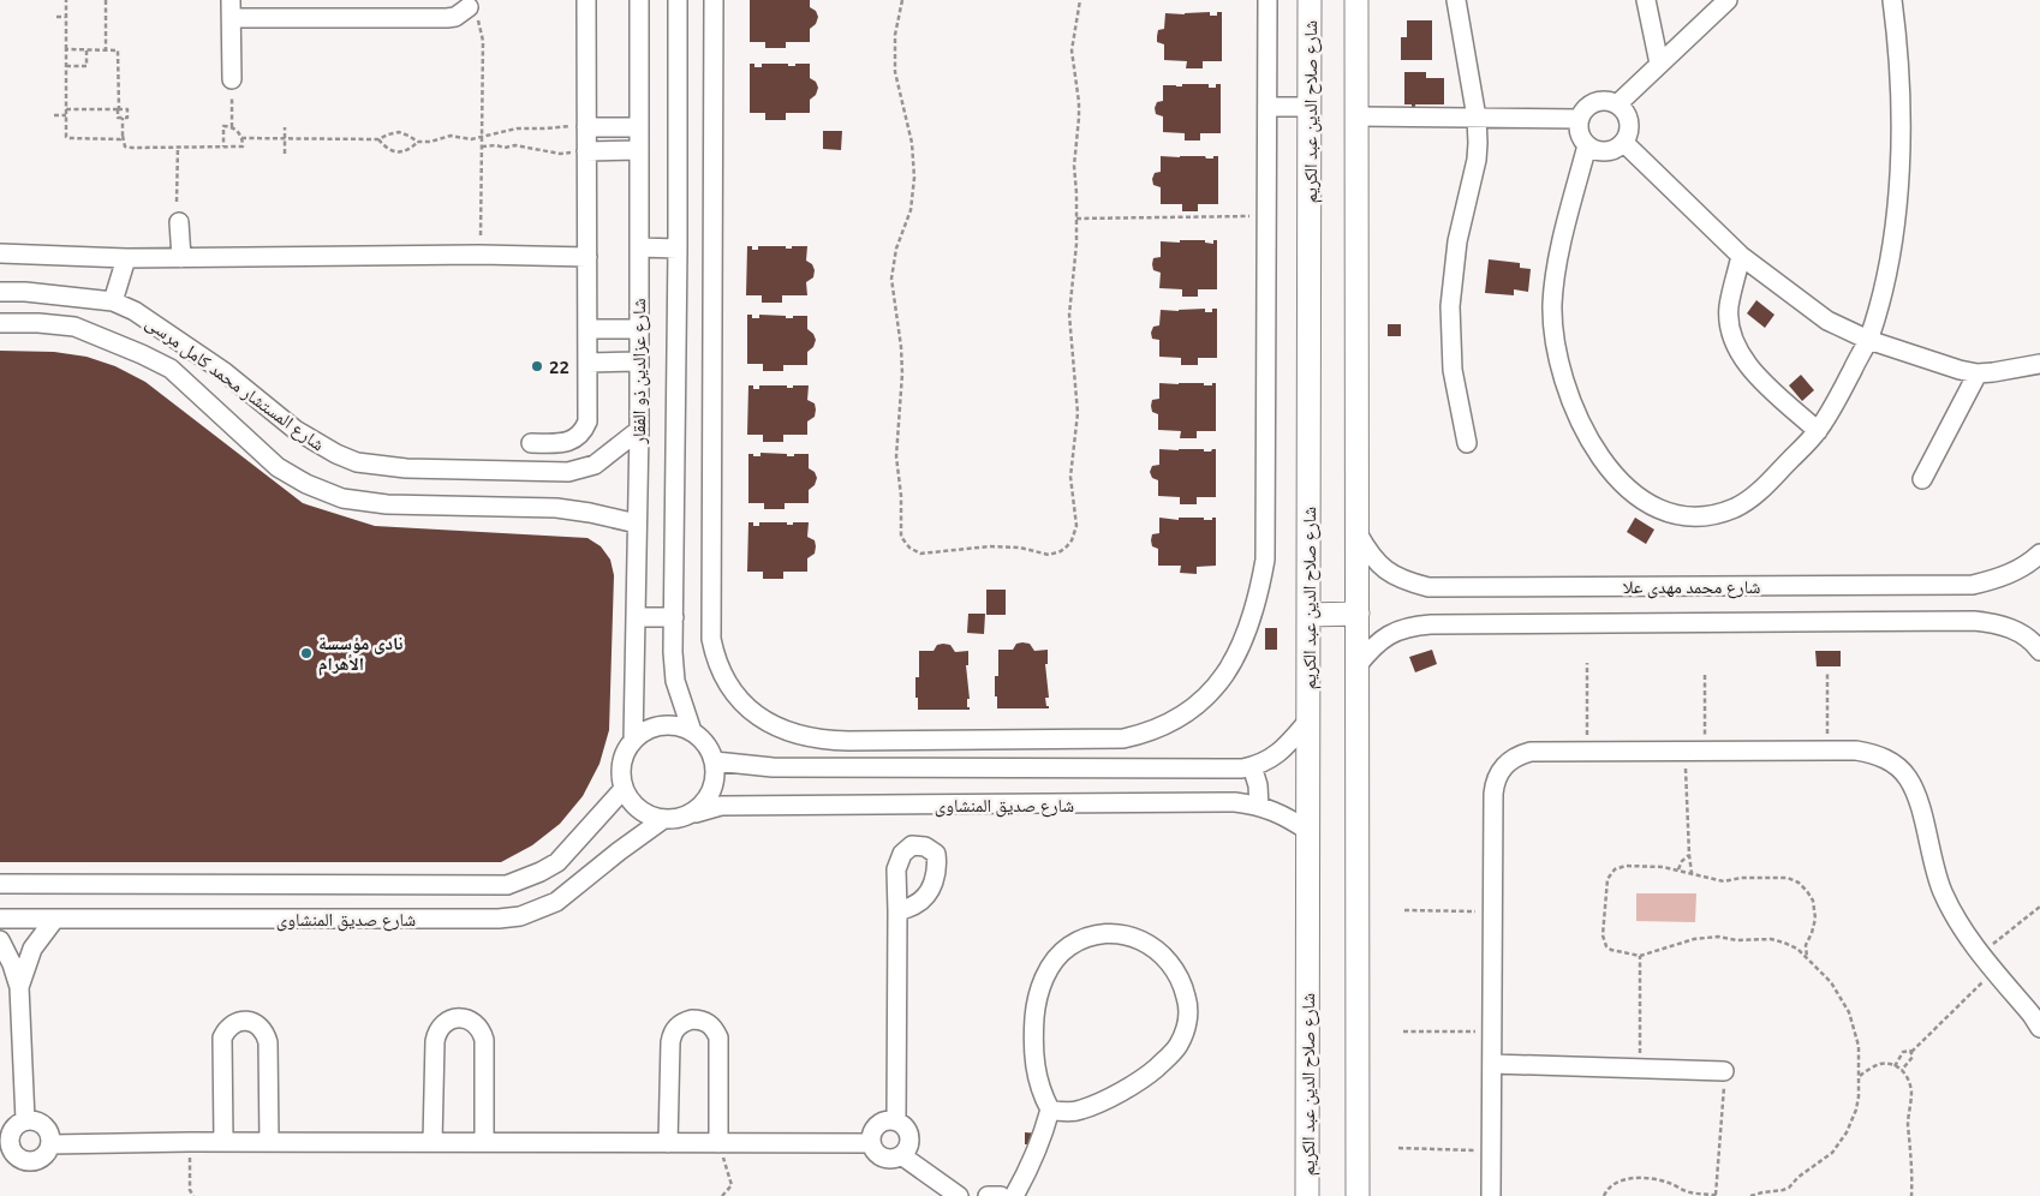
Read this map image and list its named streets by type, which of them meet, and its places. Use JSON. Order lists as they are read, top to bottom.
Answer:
{
  "streets": {
    "main road": ["شارع صلاح الدين عبد الكريم"],
    "street": [
      "شارع عزالدين ذو الفقار",
      "شارع المستشار محمد كامل مرسى",
      "شارع محمد مهدى علا",
      "شارع صديق المنشاوى"
    ]
  },
  "crossings": [
    ["شارع صلاح الدين عبد الكريم", "شارع صديق المنشاوى"],
    ["شارع عزالدين ذو الفقار", "شارع المستشار محمد كامل مرسى"],
    ["شارع عزالدين ذو الفقار", "شارع صديق المنشاوى"]
  ],
  "places": ["22", "نادى مؤسسة الأهرام"]
}
